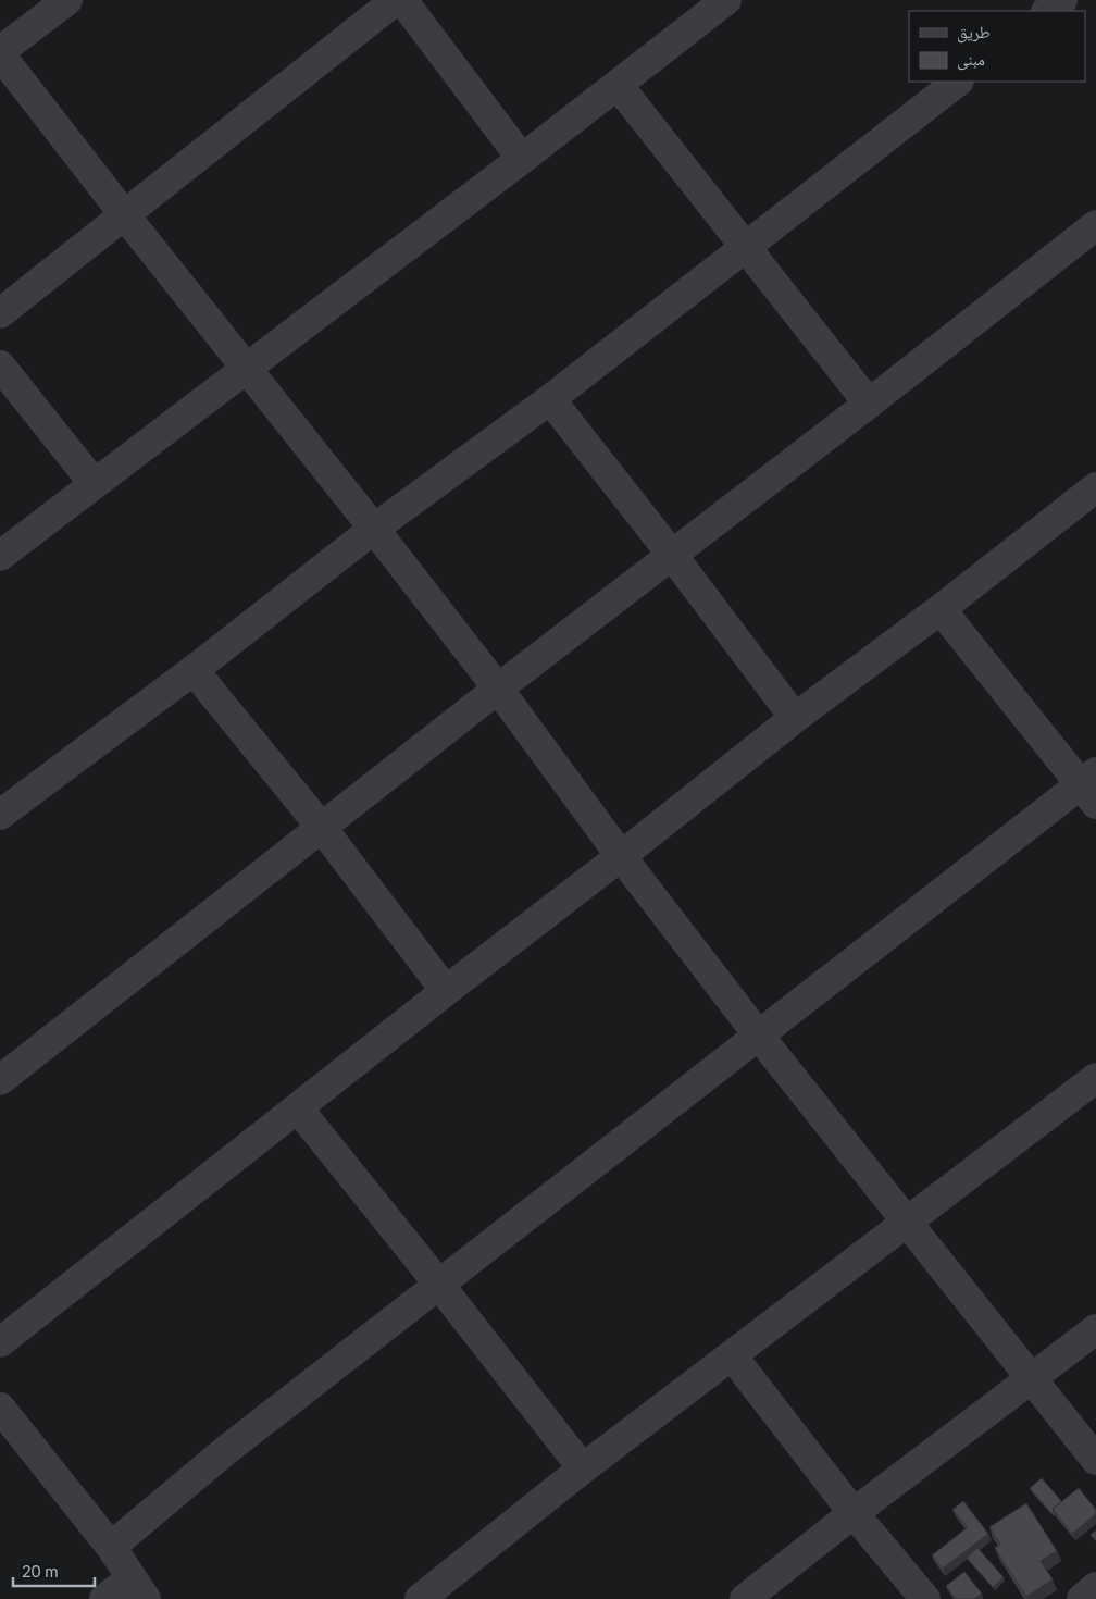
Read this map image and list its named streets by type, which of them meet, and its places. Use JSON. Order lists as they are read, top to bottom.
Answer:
{
  "legend": ["طريق", "مبنى"],
  "scale_bar": "20 m"
}
